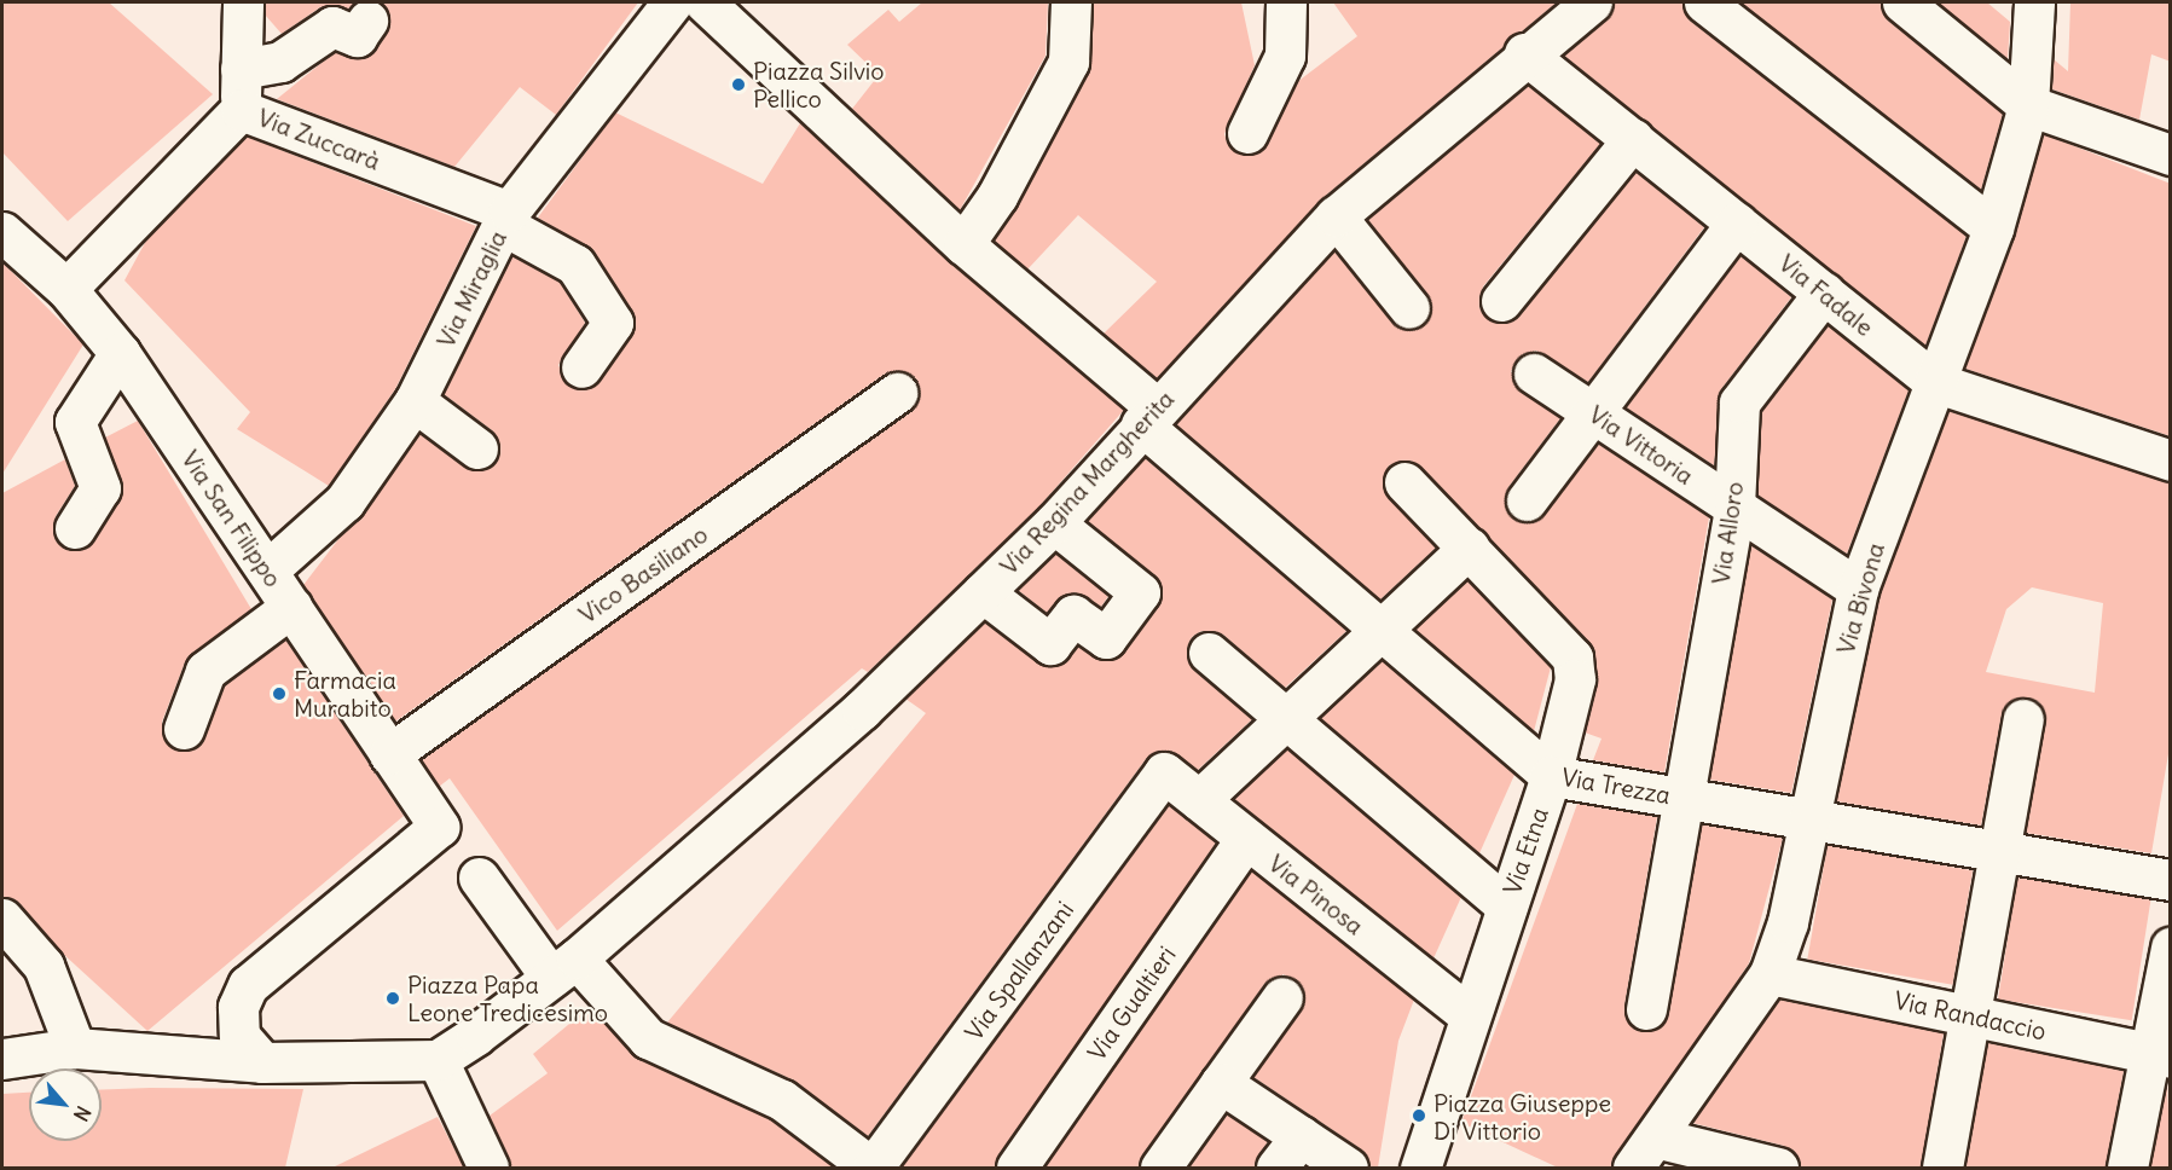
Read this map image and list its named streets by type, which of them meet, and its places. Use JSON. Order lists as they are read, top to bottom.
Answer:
{
  "streets": {
    "street": [
      "Via Zuccarà",
      "Via Miraglia",
      "Via Fadale",
      "Via Vittoria",
      "Via Regina Margherita",
      "Via San Filippo",
      "Via Alloro",
      "Vico Basiliano",
      "Via Bivona",
      "Via Trezza",
      "Via Etna",
      "Via Pinosa",
      "Via Spallanzani",
      "Via Gualtieri",
      "Via Randaccio"
    ]
  },
  "crossings": [
    ["Via Zuccarà", "Via Miraglia"],
    ["Via Zuccarà", "Via San Filippo"],
    ["Via Miraglia", "Via San Filippo"],
    ["Via Fadale", "Via Regina Margherita"],
    ["Via Fadale", "Via Alloro"],
    ["Via Fadale", "Via Bivona"],
    ["Via Vittoria", "Via Alloro"],
    ["Via Vittoria", "Via Bivona"],
    ["Via Regina Margherita", "Via Trezza"],
    ["Via San Filippo", "Vico Basiliano"],
    ["Via Alloro", "Via Trezza"],
    ["Via Bivona", "Via Trezza"],
    ["Via Bivona", "Via Randaccio"],
    ["Via Trezza", "Via Etna"],
    ["Via Etna", "Via Pinosa"],
    ["Via Pinosa", "Via Spallanzani"],
    ["Via Pinosa", "Via Gualtieri"]
  ],
  "places": [
    "Piazza Silvio Pellico",
    "Farmacia Murabito",
    "Piazza Papa Leone Tredicesimo",
    "Piazza Giuseppe Di Vittorio"
  ],
  "north": "bottom right"
}
